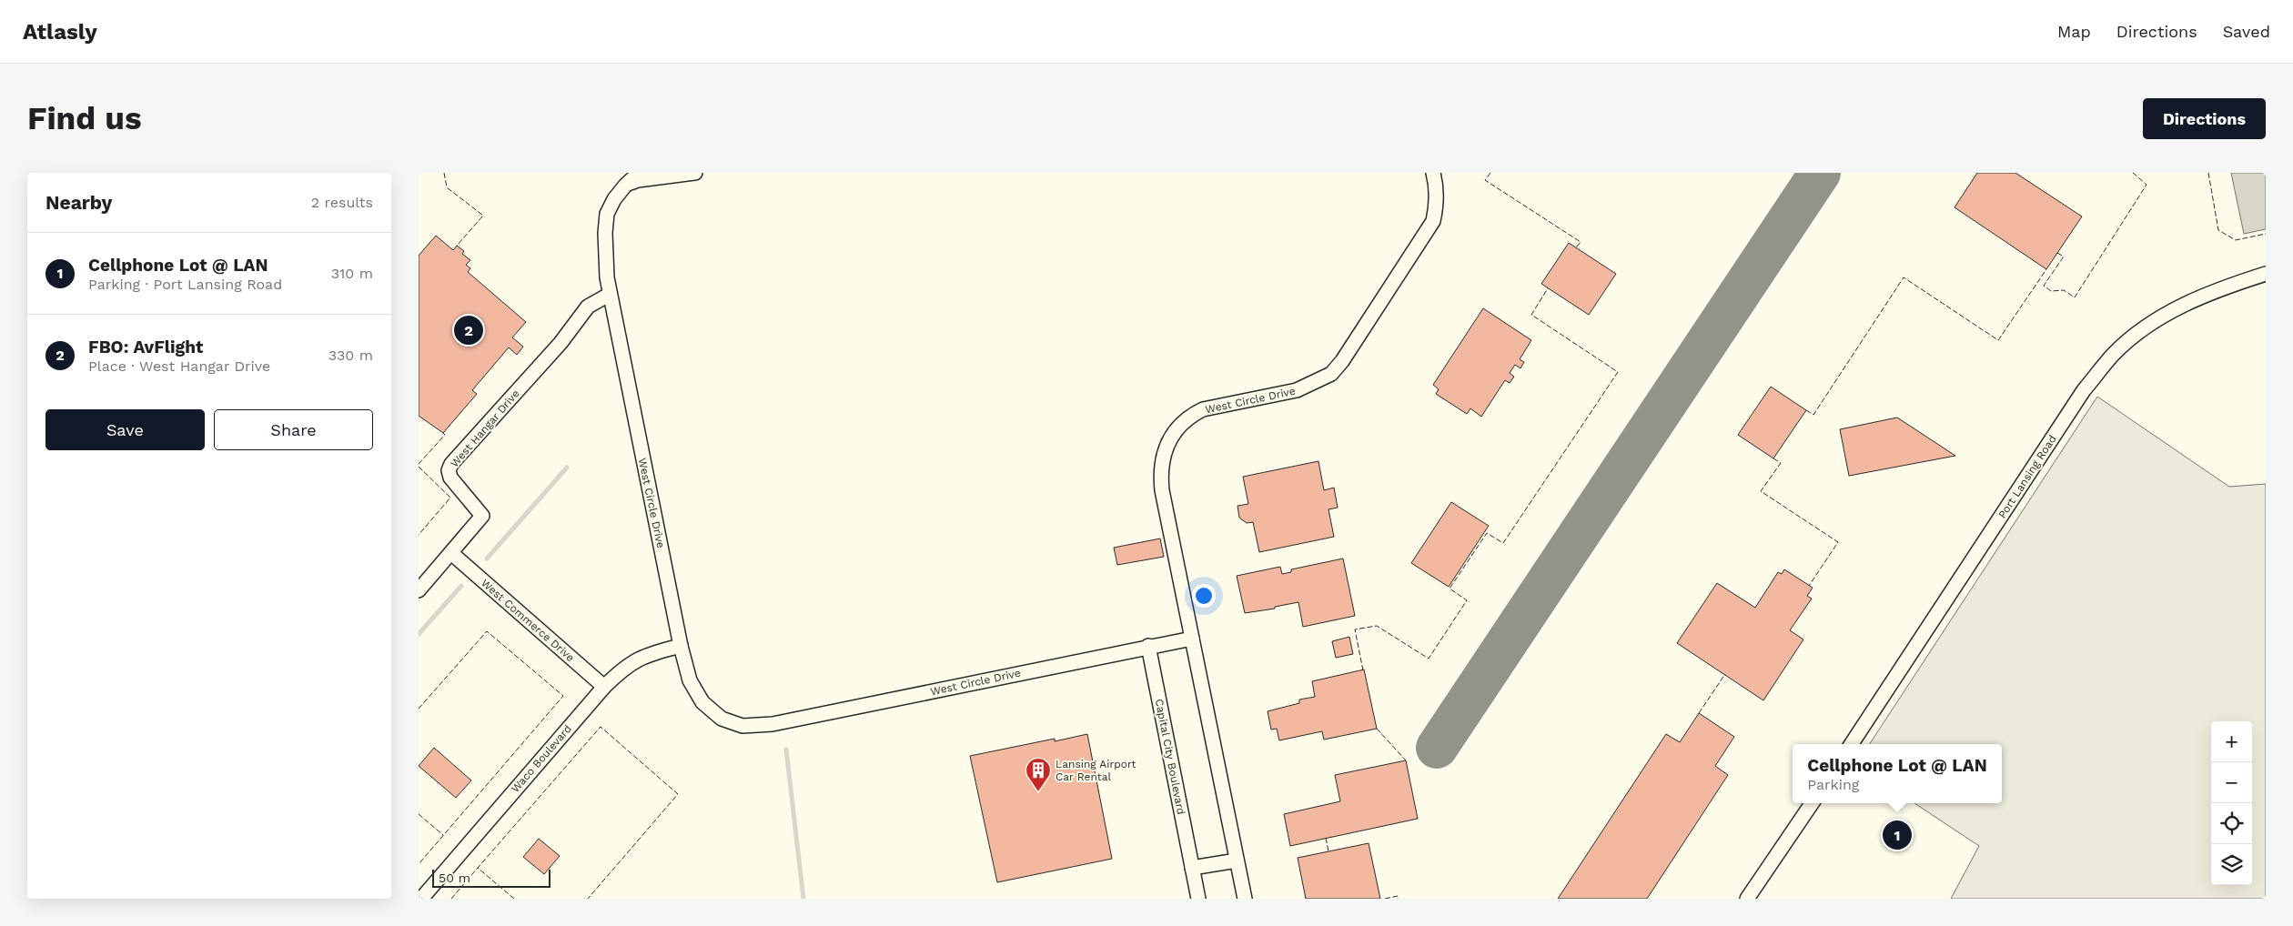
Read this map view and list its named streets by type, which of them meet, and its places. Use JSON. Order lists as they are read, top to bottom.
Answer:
{
  "streets": {
    "street": [
      "West Circle Drive",
      "West Hangar Drive",
      "Port Lansing Road",
      "West Commerce Drive",
      "Capital City Boulevard",
      "Waco Boulevard"
    ]
  },
  "crossings": [
    ["West Circle Drive", "West Hangar Drive"],
    ["West Circle Drive", "Capital City Boulevard"],
    ["West Circle Drive", "Waco Boulevard"],
    ["West Hangar Drive", "West Commerce Drive"],
    ["West Commerce Drive", "Waco Boulevard"]
  ],
  "places": {
    "building": ["Lansing Airport Car Rental"]
  },
  "scale_bar": "50 m",
  "page": {
    "header": "Atlasly",
    "nav": ["Map", "Directions", "Saved"],
    "buttons": [
      "Directions",
      ["Save", "Share"]
    ],
    "title": "Find us",
    "heading": ["Nearby", "2 results"],
    "list": [
      {
        "mark": "1",
        "name": "Cellphone Lot @ LAN",
        "note": "Parking · Port Lansing Road",
        "value": "310 m"
      },
      {
        "mark": "2",
        "name": "FBO: AvFlight",
        "note": "Place · West Hangar Drive",
        "value": "330 m"
      }
    ],
    "pins": ["2", "1"],
    "map_buttons": ["+", "−"],
    "popup": ["Cellphone Lot @ LAN", "Parking"],
    "scale": "50 m"
  }
}
